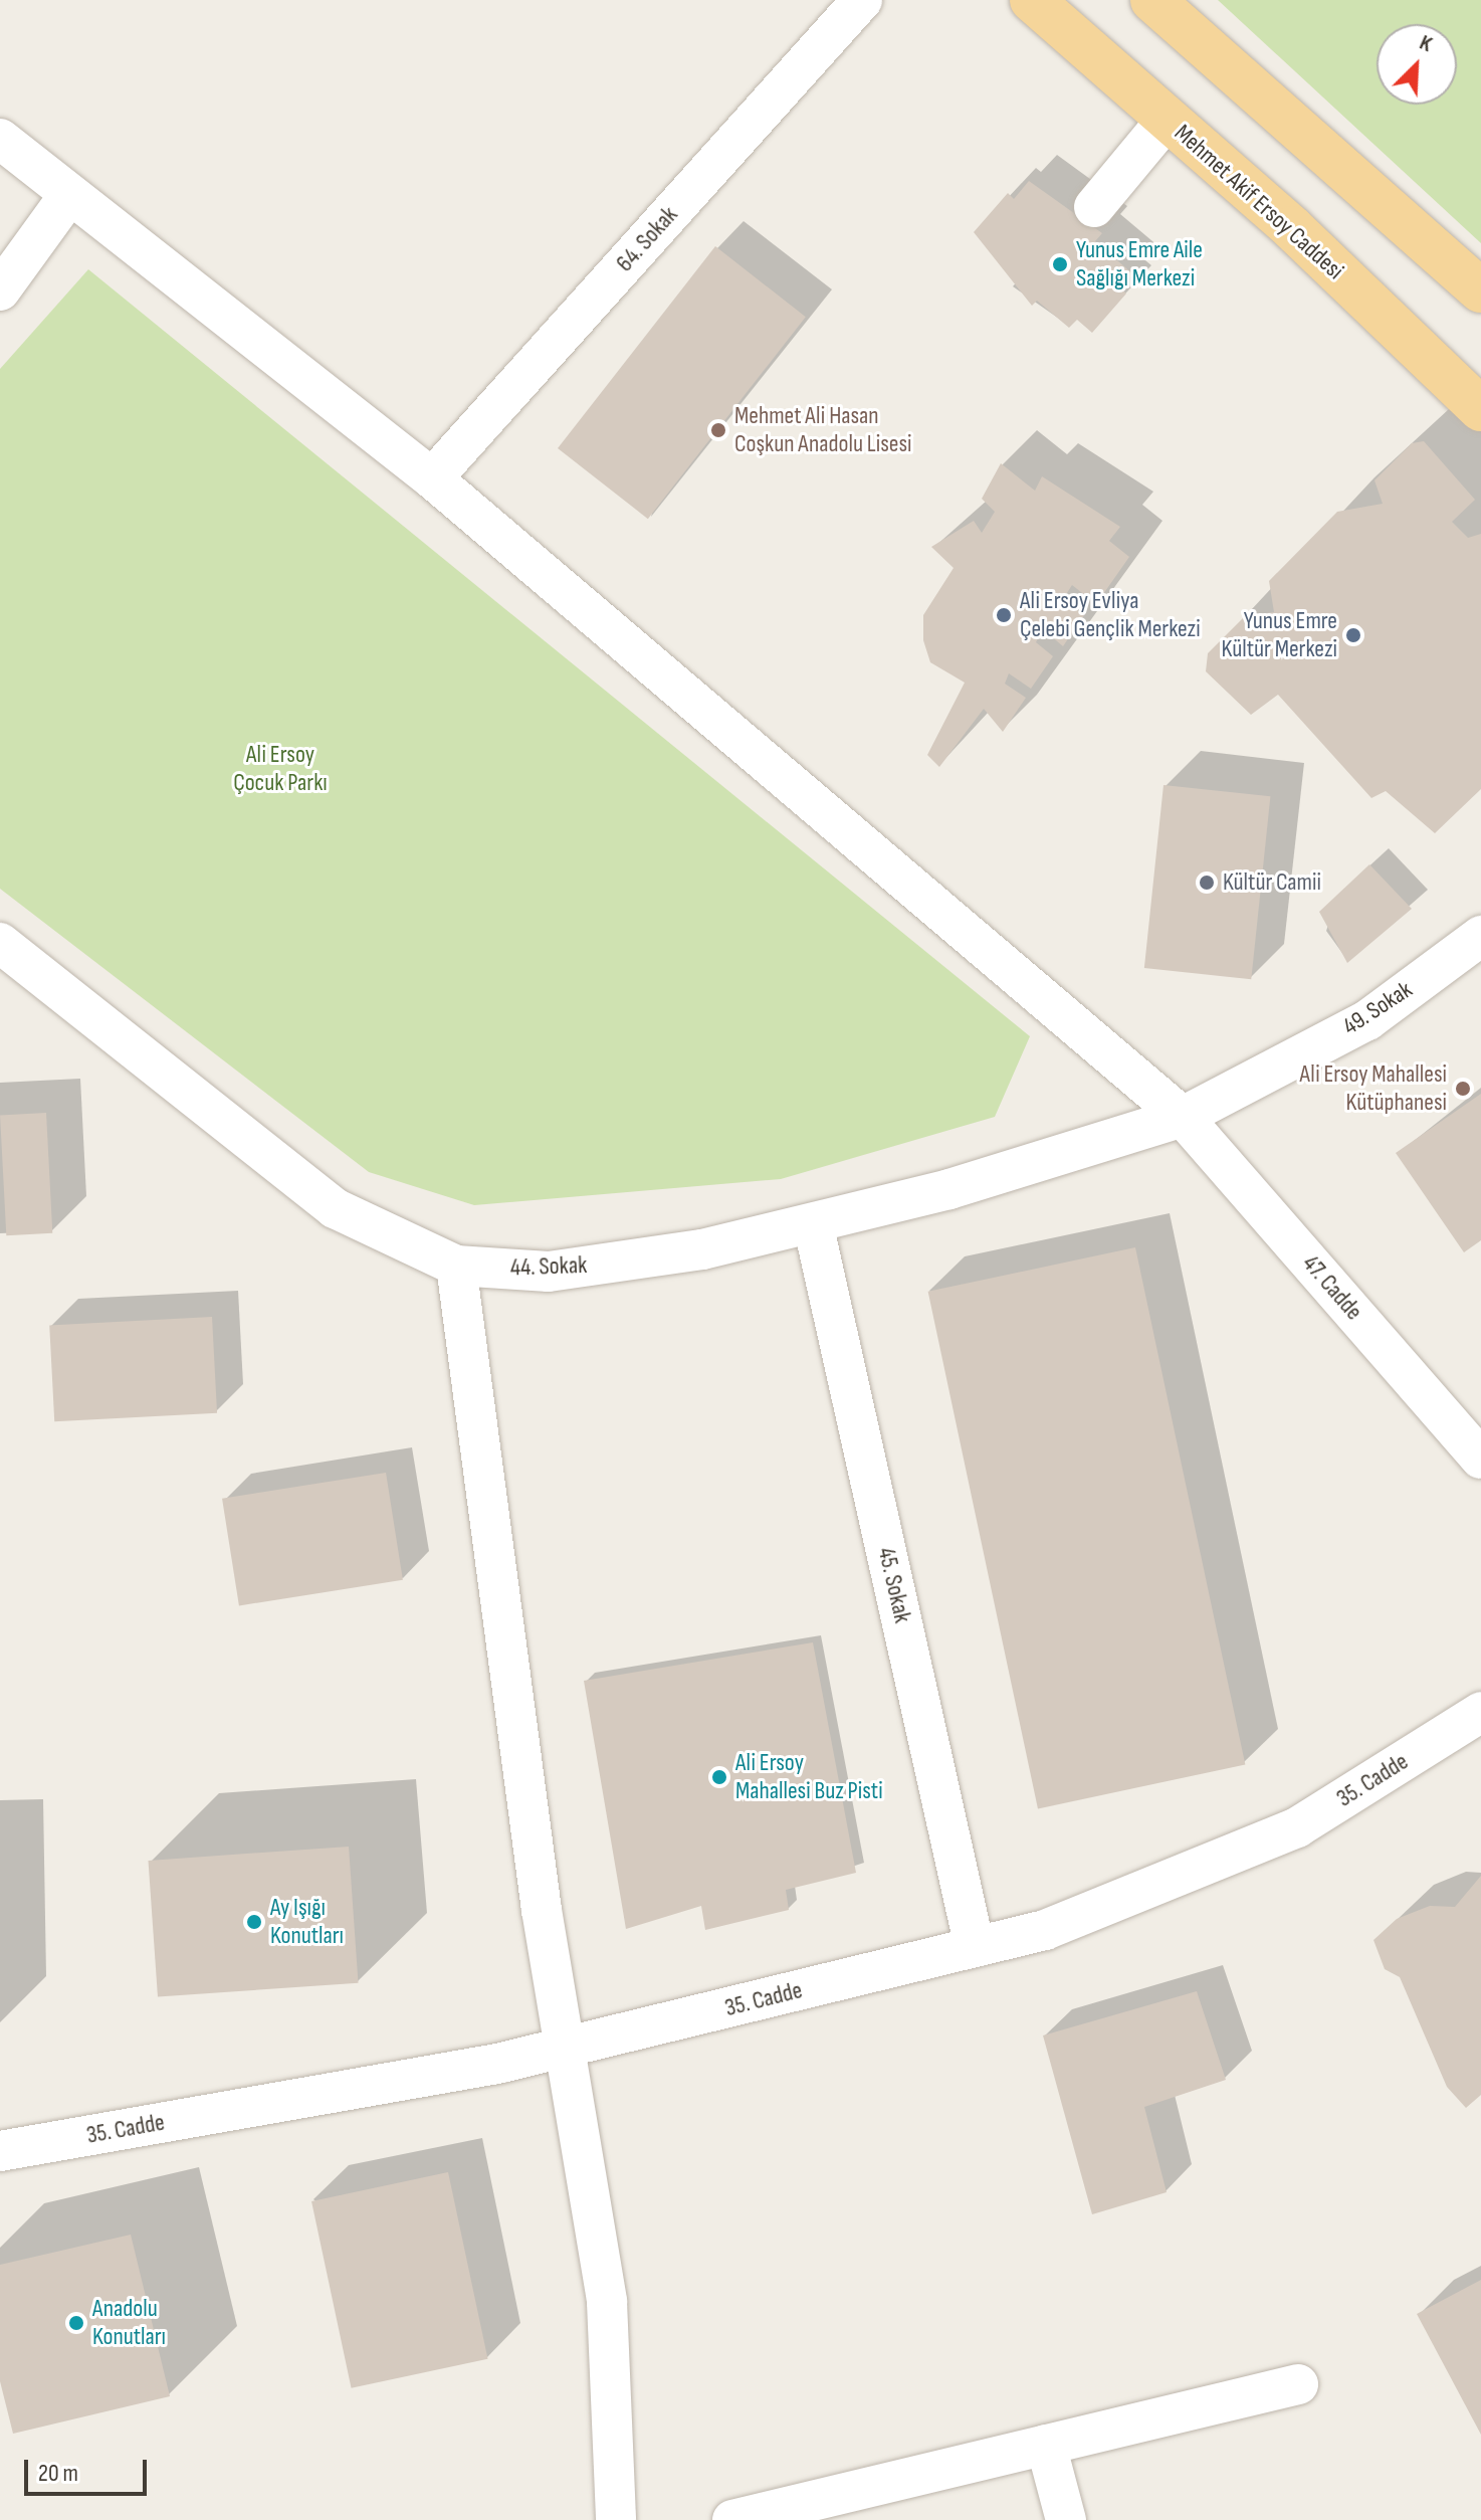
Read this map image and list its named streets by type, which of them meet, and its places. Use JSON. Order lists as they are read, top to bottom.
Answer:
{
  "streets": {
    "main road": ["Mehmet Akif Ersoy Caddesi"],
    "street": [
      "64. Sokak",
      "49. Sokak",
      "44. Sokak",
      "47. Cadde",
      "45. Sokak",
      "35. Cadde"
    ]
  },
  "crossings": [
    ["64. Sokak", "47. Cadde"],
    ["49. Sokak", "44. Sokak"],
    ["49. Sokak", "47. Cadde"],
    ["44. Sokak", "47. Cadde"],
    ["44. Sokak", "45. Sokak"],
    ["45. Sokak", "35. Cadde"]
  ],
  "parks": ["Ali Ersoy Çocuk Parkı"],
  "places": [
    "Yunus Emre Aile Sağlığı Merkezi",
    "Mehmet Ali Hasan Coşkun Anadolu Lisesi",
    "Ali Ersoy Evliya Çelebi Gençlik Merkezi",
    "Yunus Emre Kültür Merkezi",
    "Kültür Camii",
    "Ali Ersoy Mahallesi Kütüphanesi",
    "Ali Ersoy Mahallesi̇ Buz Pisti",
    "Ay Işığı Konutları",
    "Anadolu Konutları"
  ],
  "scale_bar": "20 m",
  "north": "top right"
}
